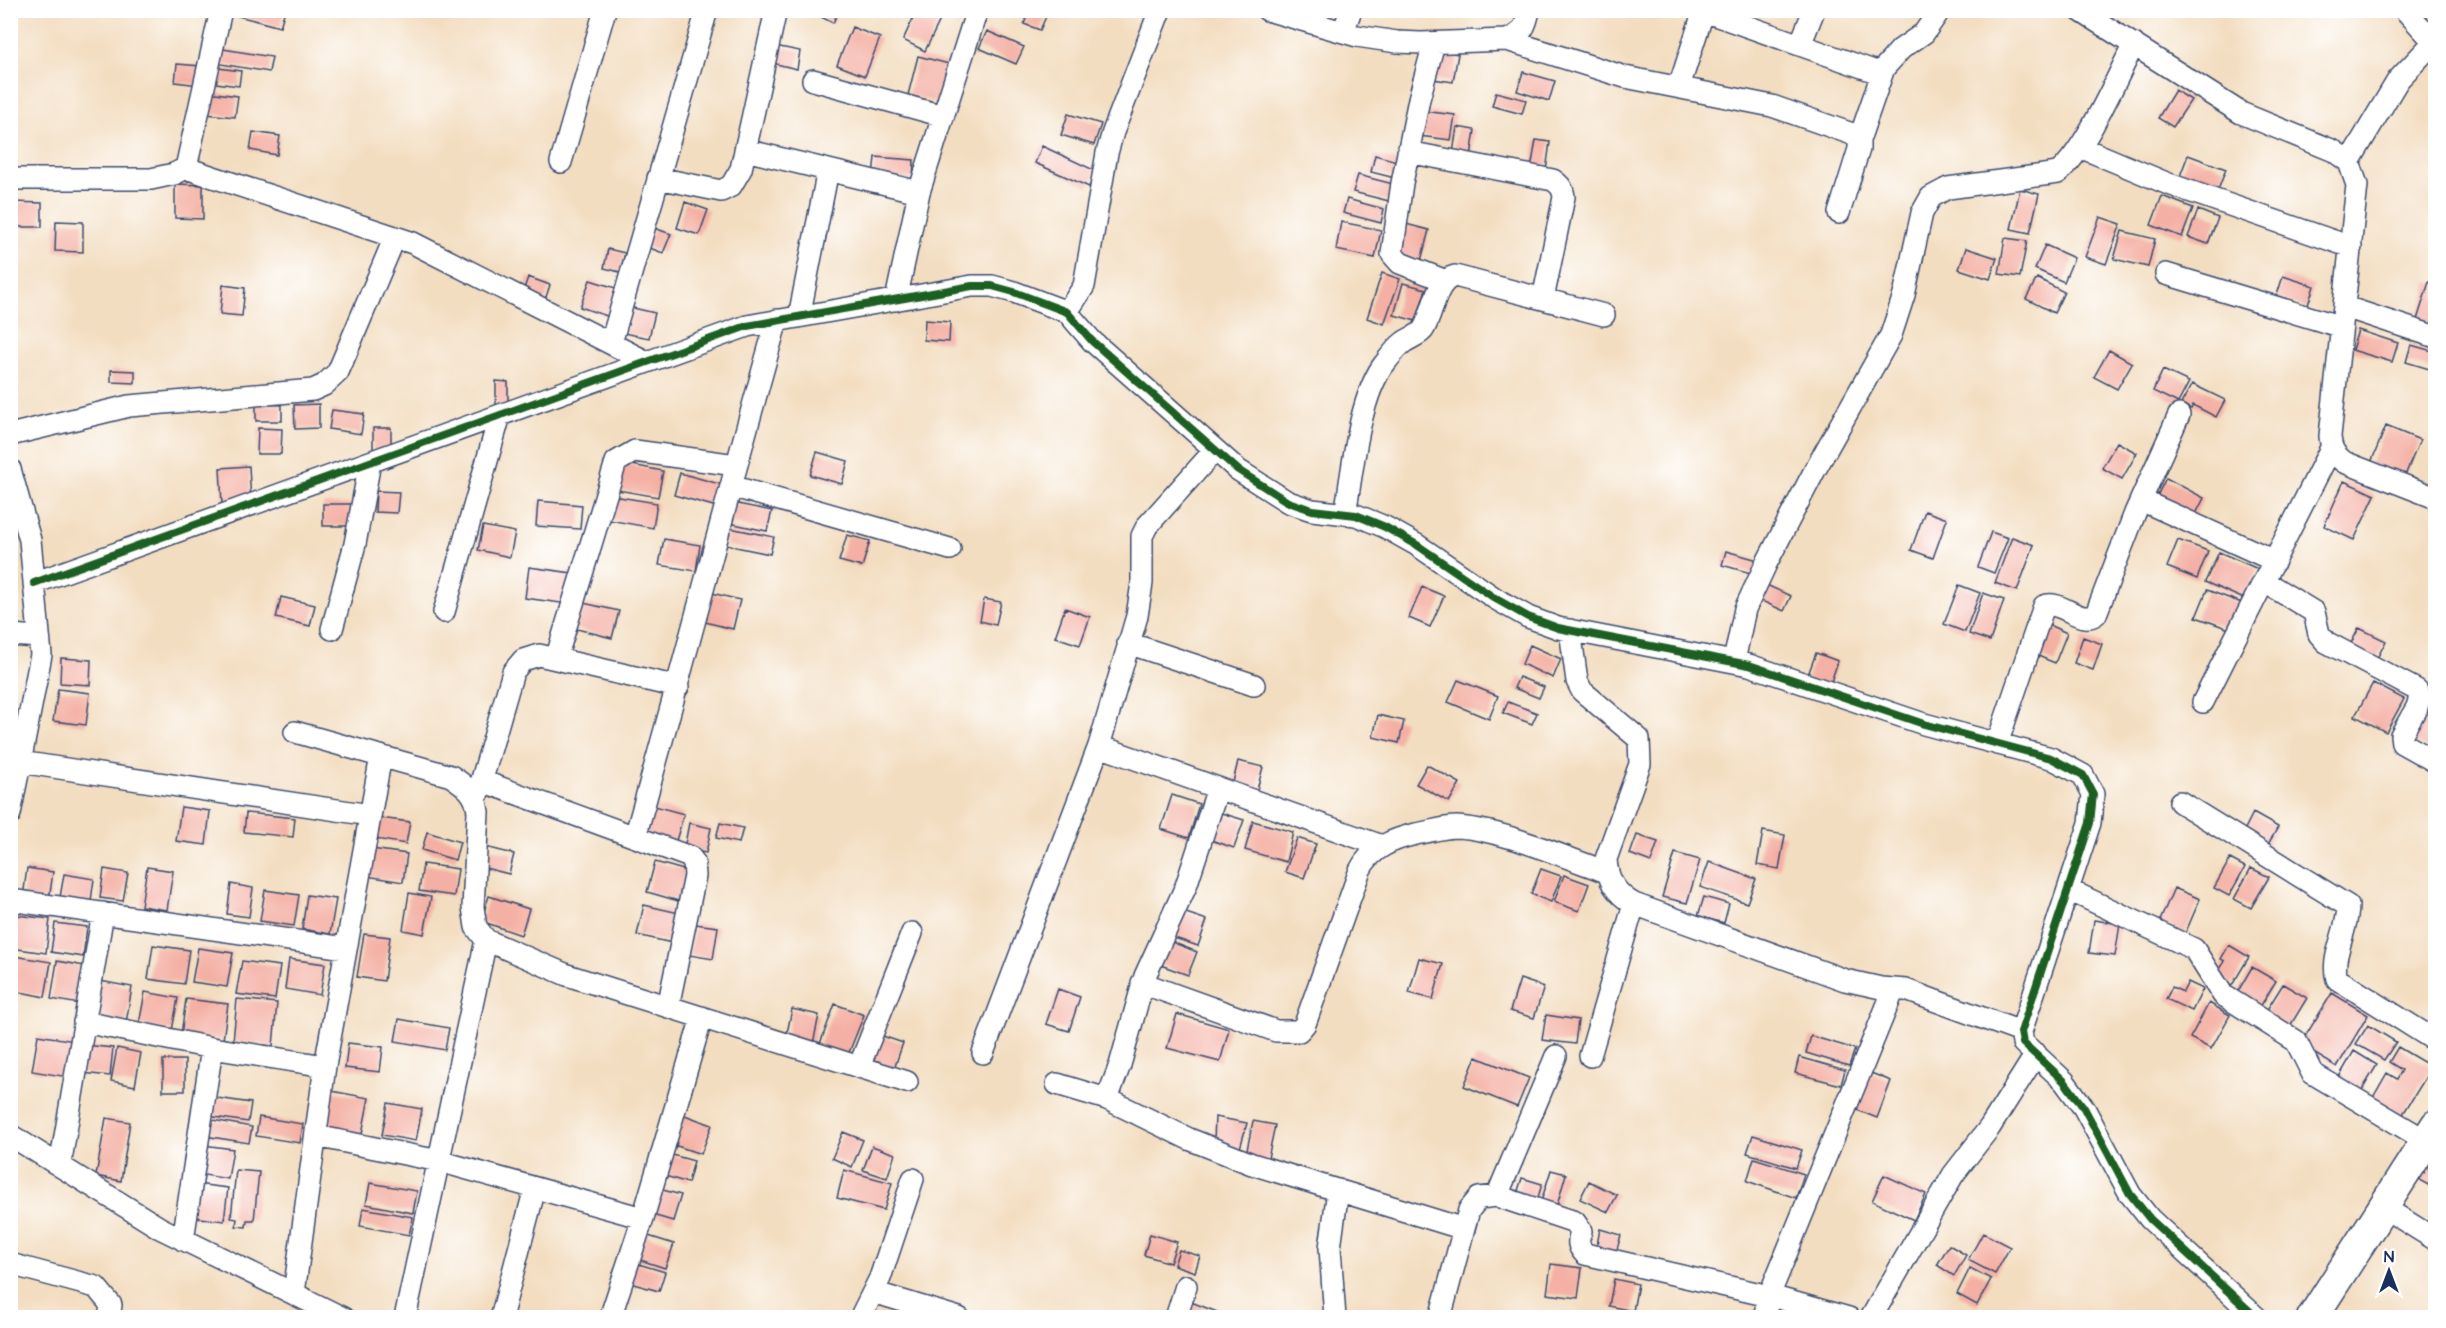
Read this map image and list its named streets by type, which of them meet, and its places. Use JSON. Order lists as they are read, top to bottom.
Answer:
{
  "north": "top"
}
